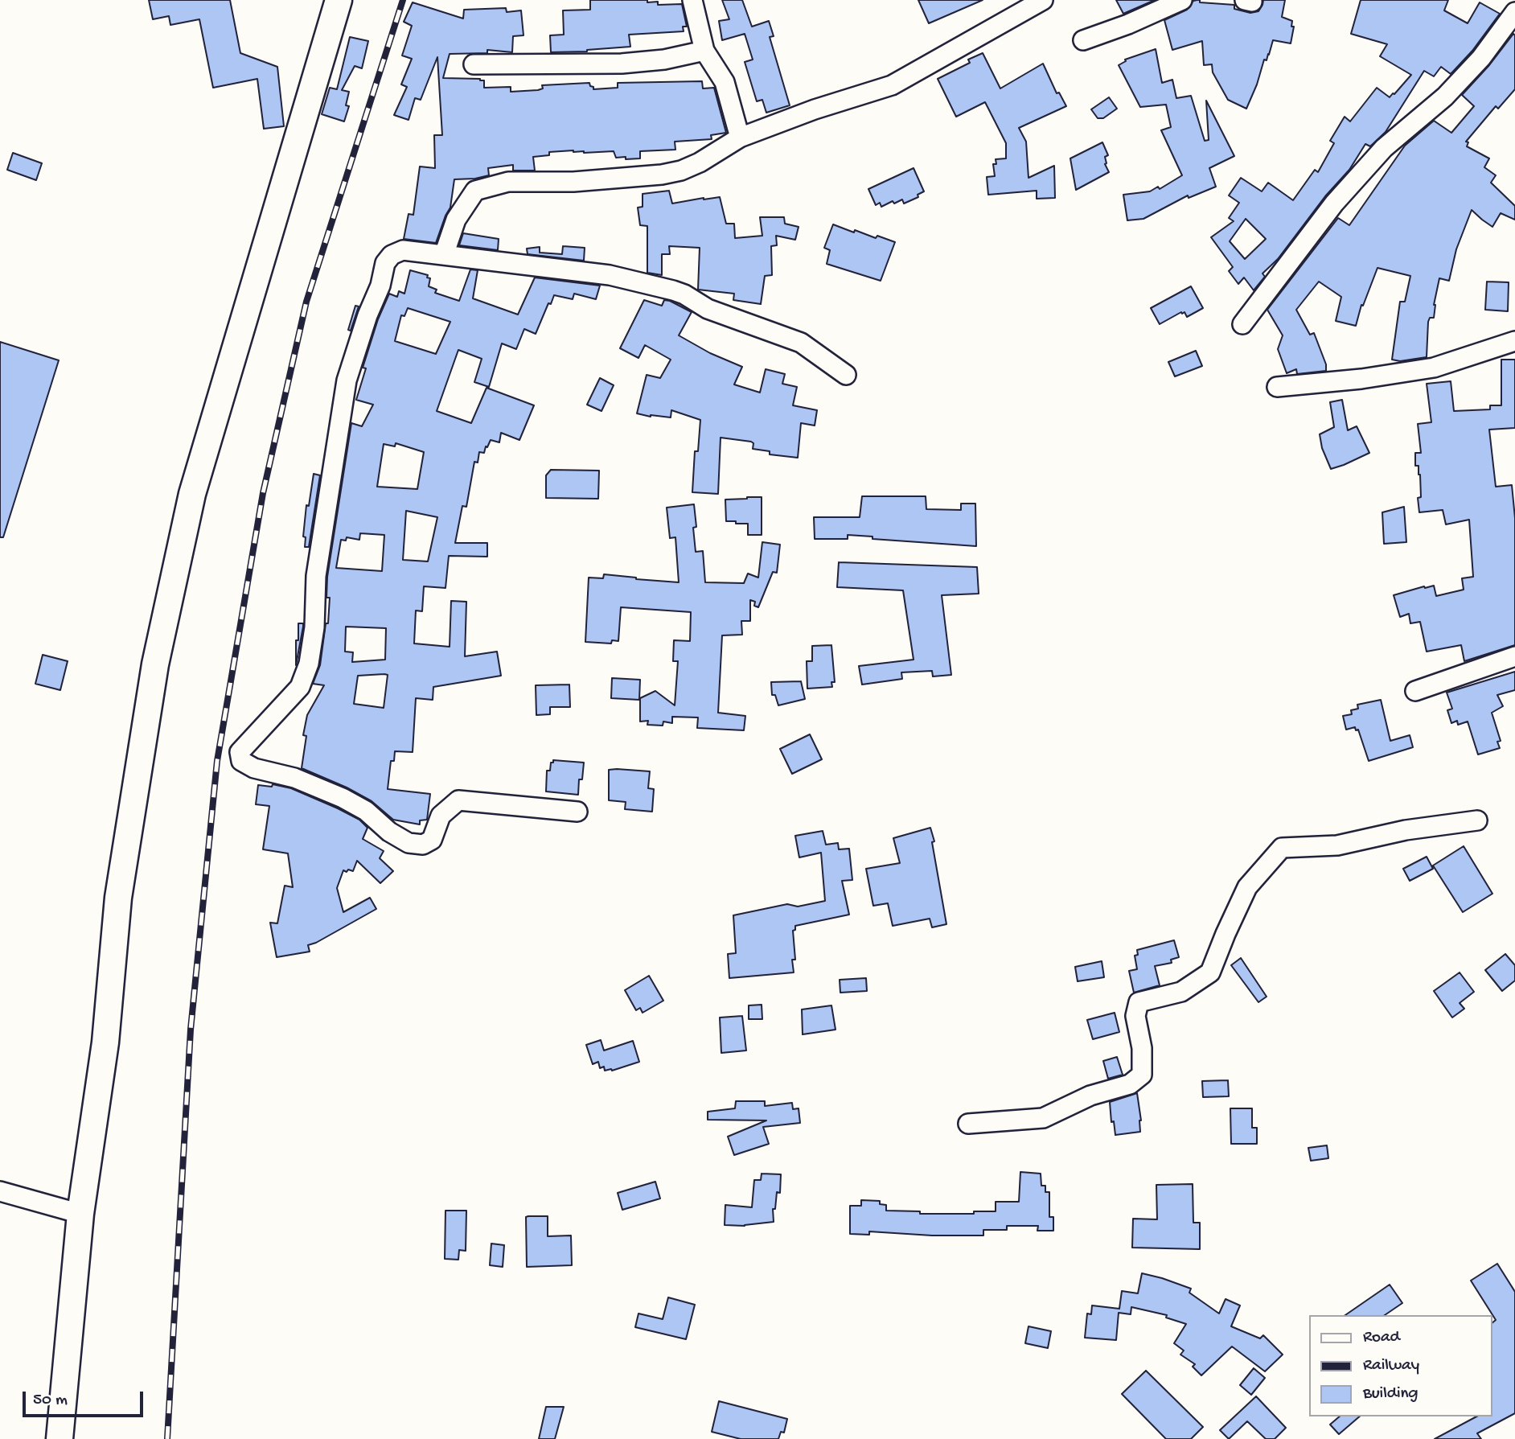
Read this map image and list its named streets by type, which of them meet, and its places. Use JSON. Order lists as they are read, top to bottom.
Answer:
{
  "legend": ["Road", "Railway", "Building"],
  "scale_bar": "50 m"
}
